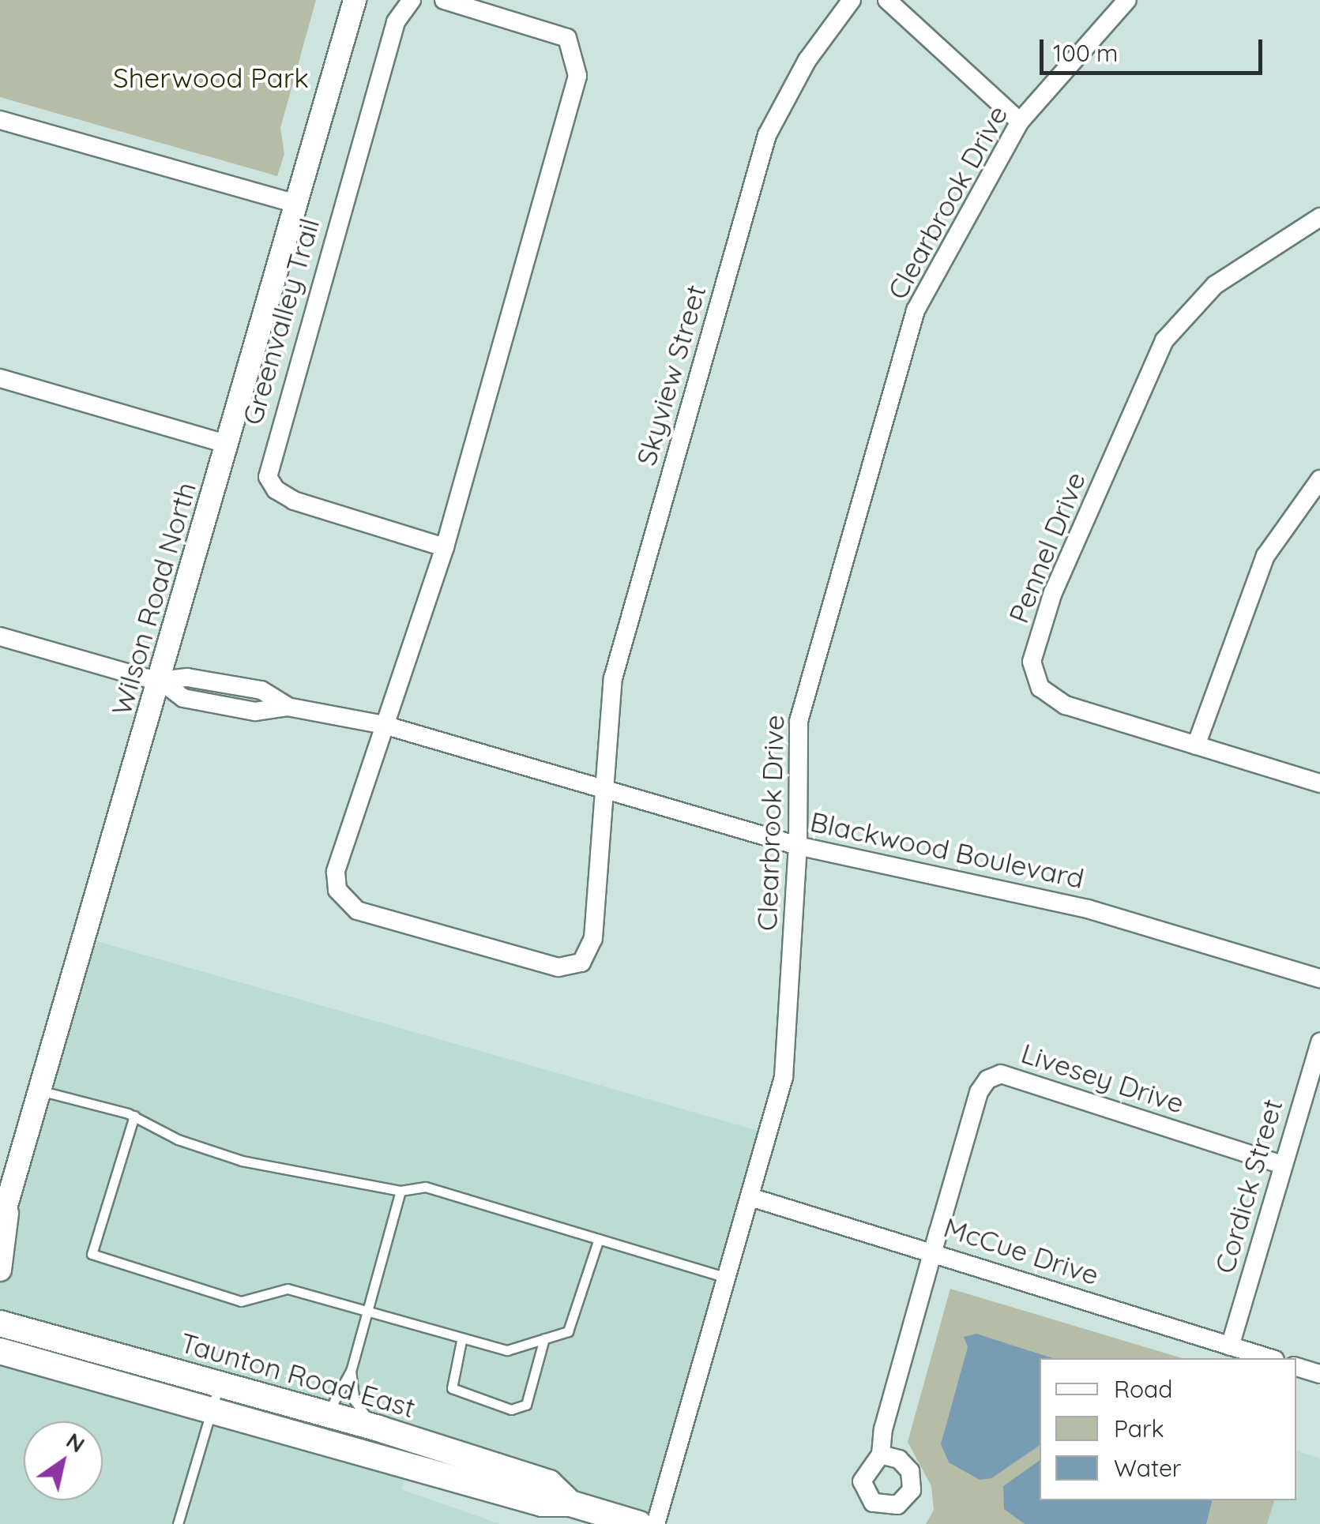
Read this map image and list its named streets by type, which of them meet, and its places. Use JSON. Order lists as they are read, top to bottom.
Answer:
{
  "streets": {
    "main road": ["Taunton Road East"],
    "street": [
      "Clearbrook Drive",
      "Greenvalley Trail",
      "Skyview Street",
      "Pennel Drive",
      "Wilson Road North",
      "Blackwood Boulevard",
      "Livesey Drive",
      "Cordick Street",
      "McCue Drive"
    ]
  },
  "crossings": [
    ["Clearbrook Drive", "Blackwood Boulevard"],
    ["Clearbrook Drive", "McCue Drive"],
    ["Skyview Street", "Blackwood Boulevard"],
    ["Wilson Road North", "Blackwood Boulevard"],
    ["Livesey Drive", "Cordick Street"],
    ["Livesey Drive", "McCue Drive"],
    ["Cordick Street", "McCue Drive"]
  ],
  "parks": ["Sherwood Park"],
  "legend": ["Road", "Park", "Water"],
  "scale_bar": "100 m",
  "north": "top right"
}
